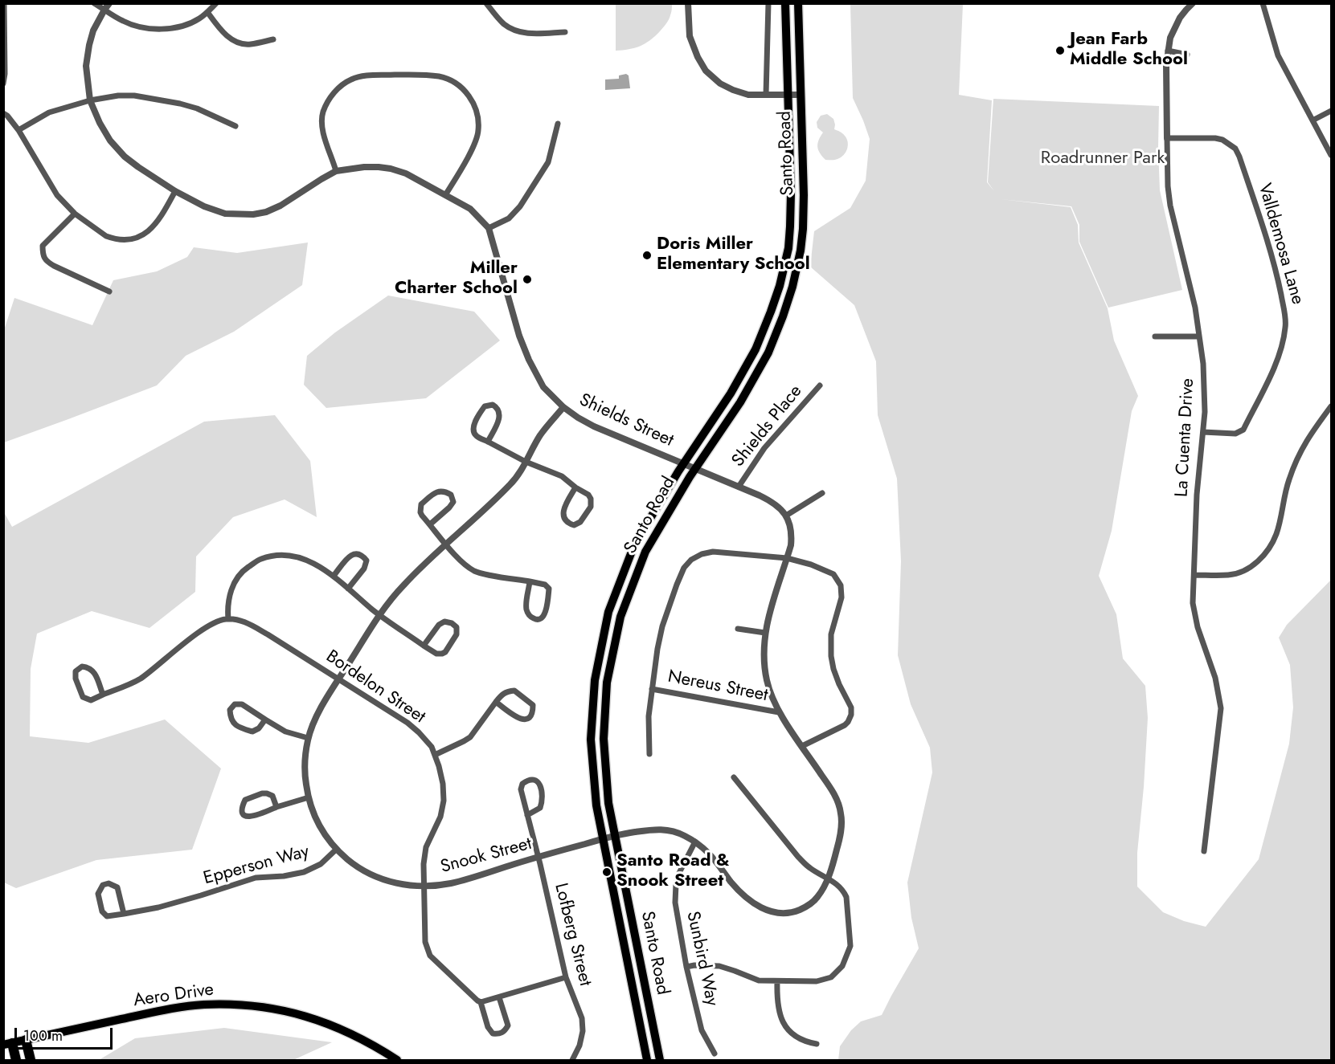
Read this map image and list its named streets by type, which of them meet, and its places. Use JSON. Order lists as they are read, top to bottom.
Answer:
{
  "streets": {
    "main road": ["Santo Road", "Aero Drive"],
    "street": [
      "Valldemosa Lane",
      "Shields Street",
      "Shields Place",
      "La Cuenta Drive",
      "Nereus Street",
      "Bordelon Street",
      "Snook Street",
      "Epperson Way",
      "Lofberg Street",
      "Sunbird Way"
    ]
  },
  "crossings": [
    ["Santo Road", "Shields Street"],
    ["Santo Road", "Snook Street"],
    ["Valldemosa Lane", "La Cuenta Drive"],
    ["Shields Street", "Shields Place"],
    ["Shields Street", "Snook Street"],
    ["Bordelon Street", "Snook Street"],
    ["Snook Street", "Epperson Way"],
    ["Snook Street", "Lofberg Street"],
    ["Snook Street", "Sunbird Way"]
  ],
  "parks": ["Roadrunner Park"],
  "places": [
    "Jean Farb Middle School",
    "Doris Miller Elementary School",
    "Miller Charter School",
    "Santo Road & Snook Street"
  ],
  "scale_bar": "100 m"
}
